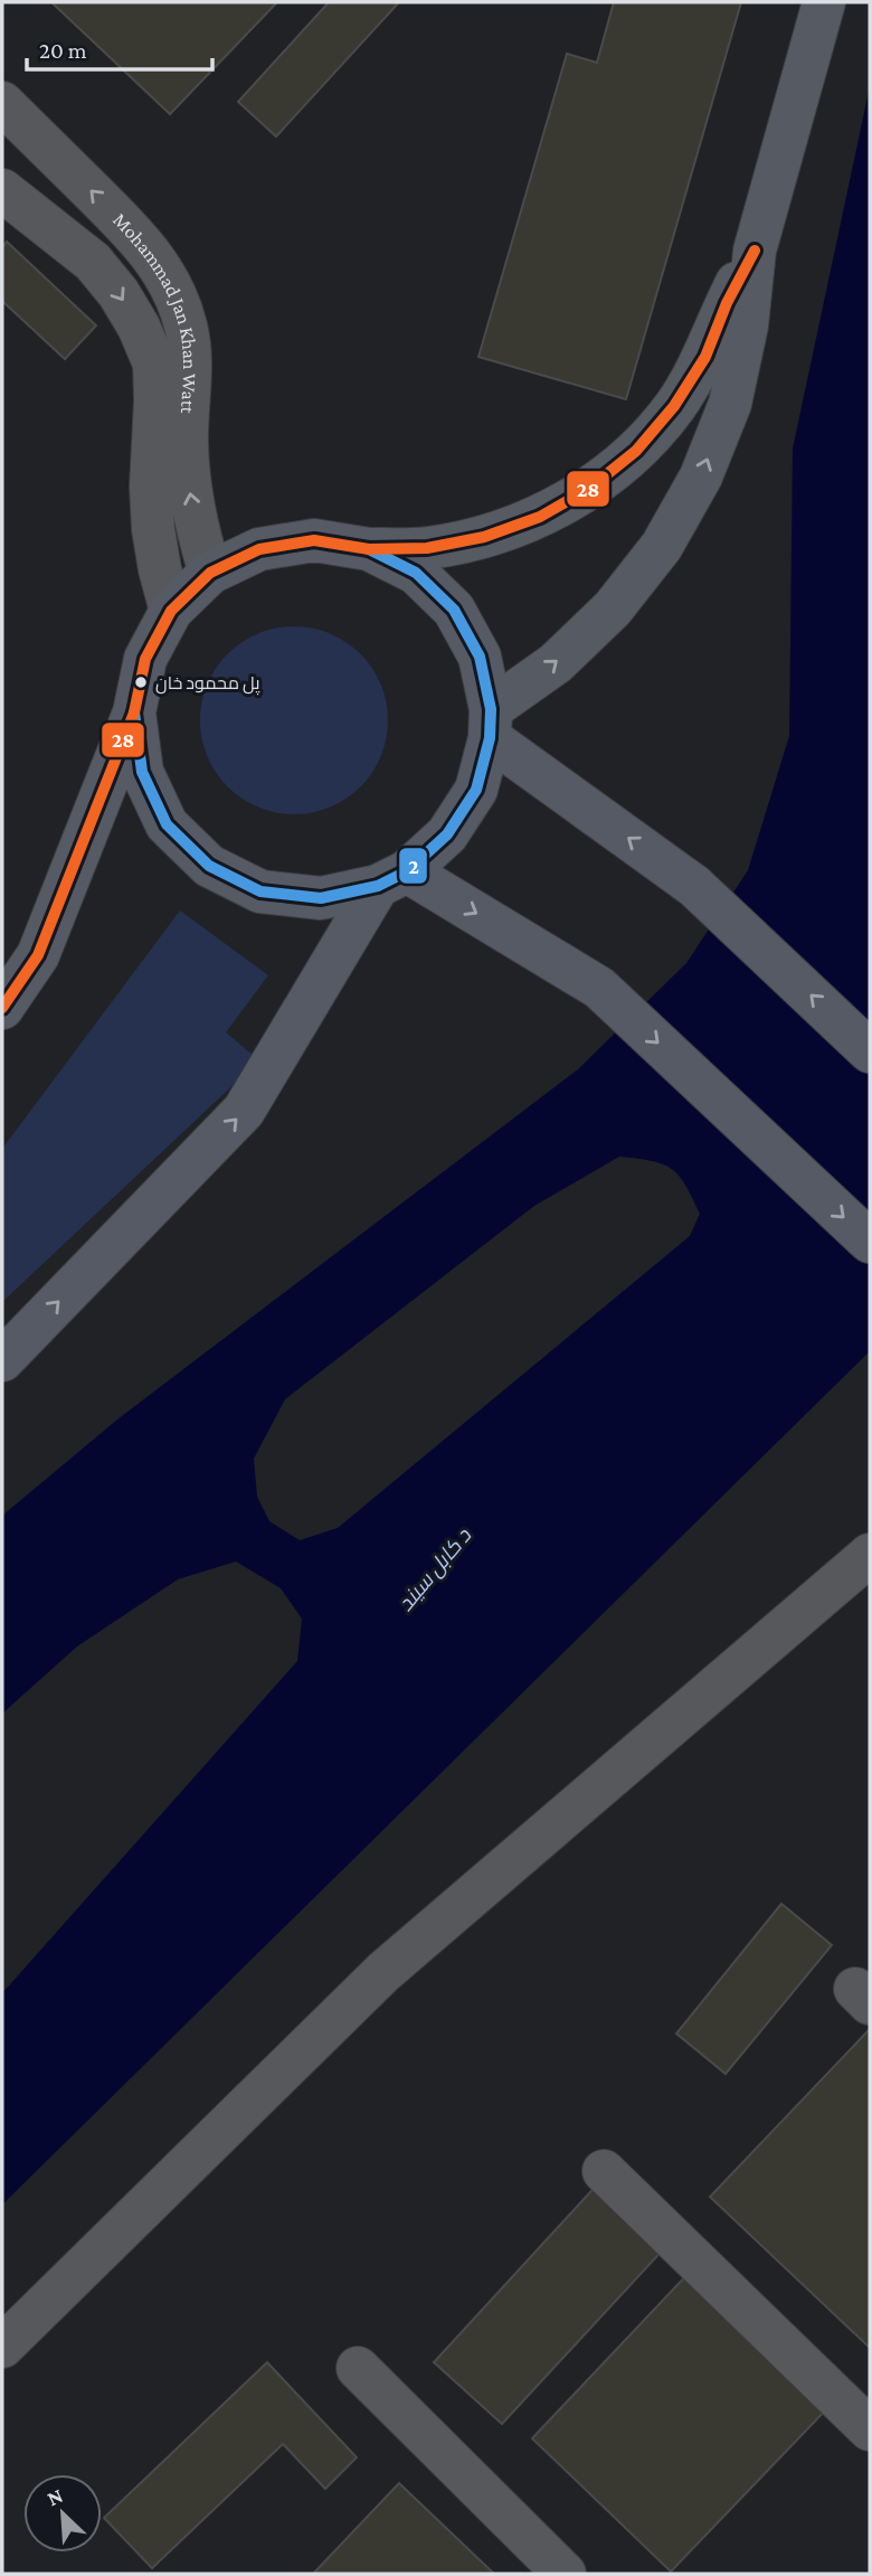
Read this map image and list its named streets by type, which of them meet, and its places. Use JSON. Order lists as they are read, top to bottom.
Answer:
{
  "streets": {
    "street": ["Mohammad Jan Khan Watt"]
  },
  "water": ["د کابل سيند"],
  "places": ["پل محمود خان"],
  "lines": ["transit line 28", "transit line 2"],
  "scale_bar": "20 m",
  "north": "top left"
}
